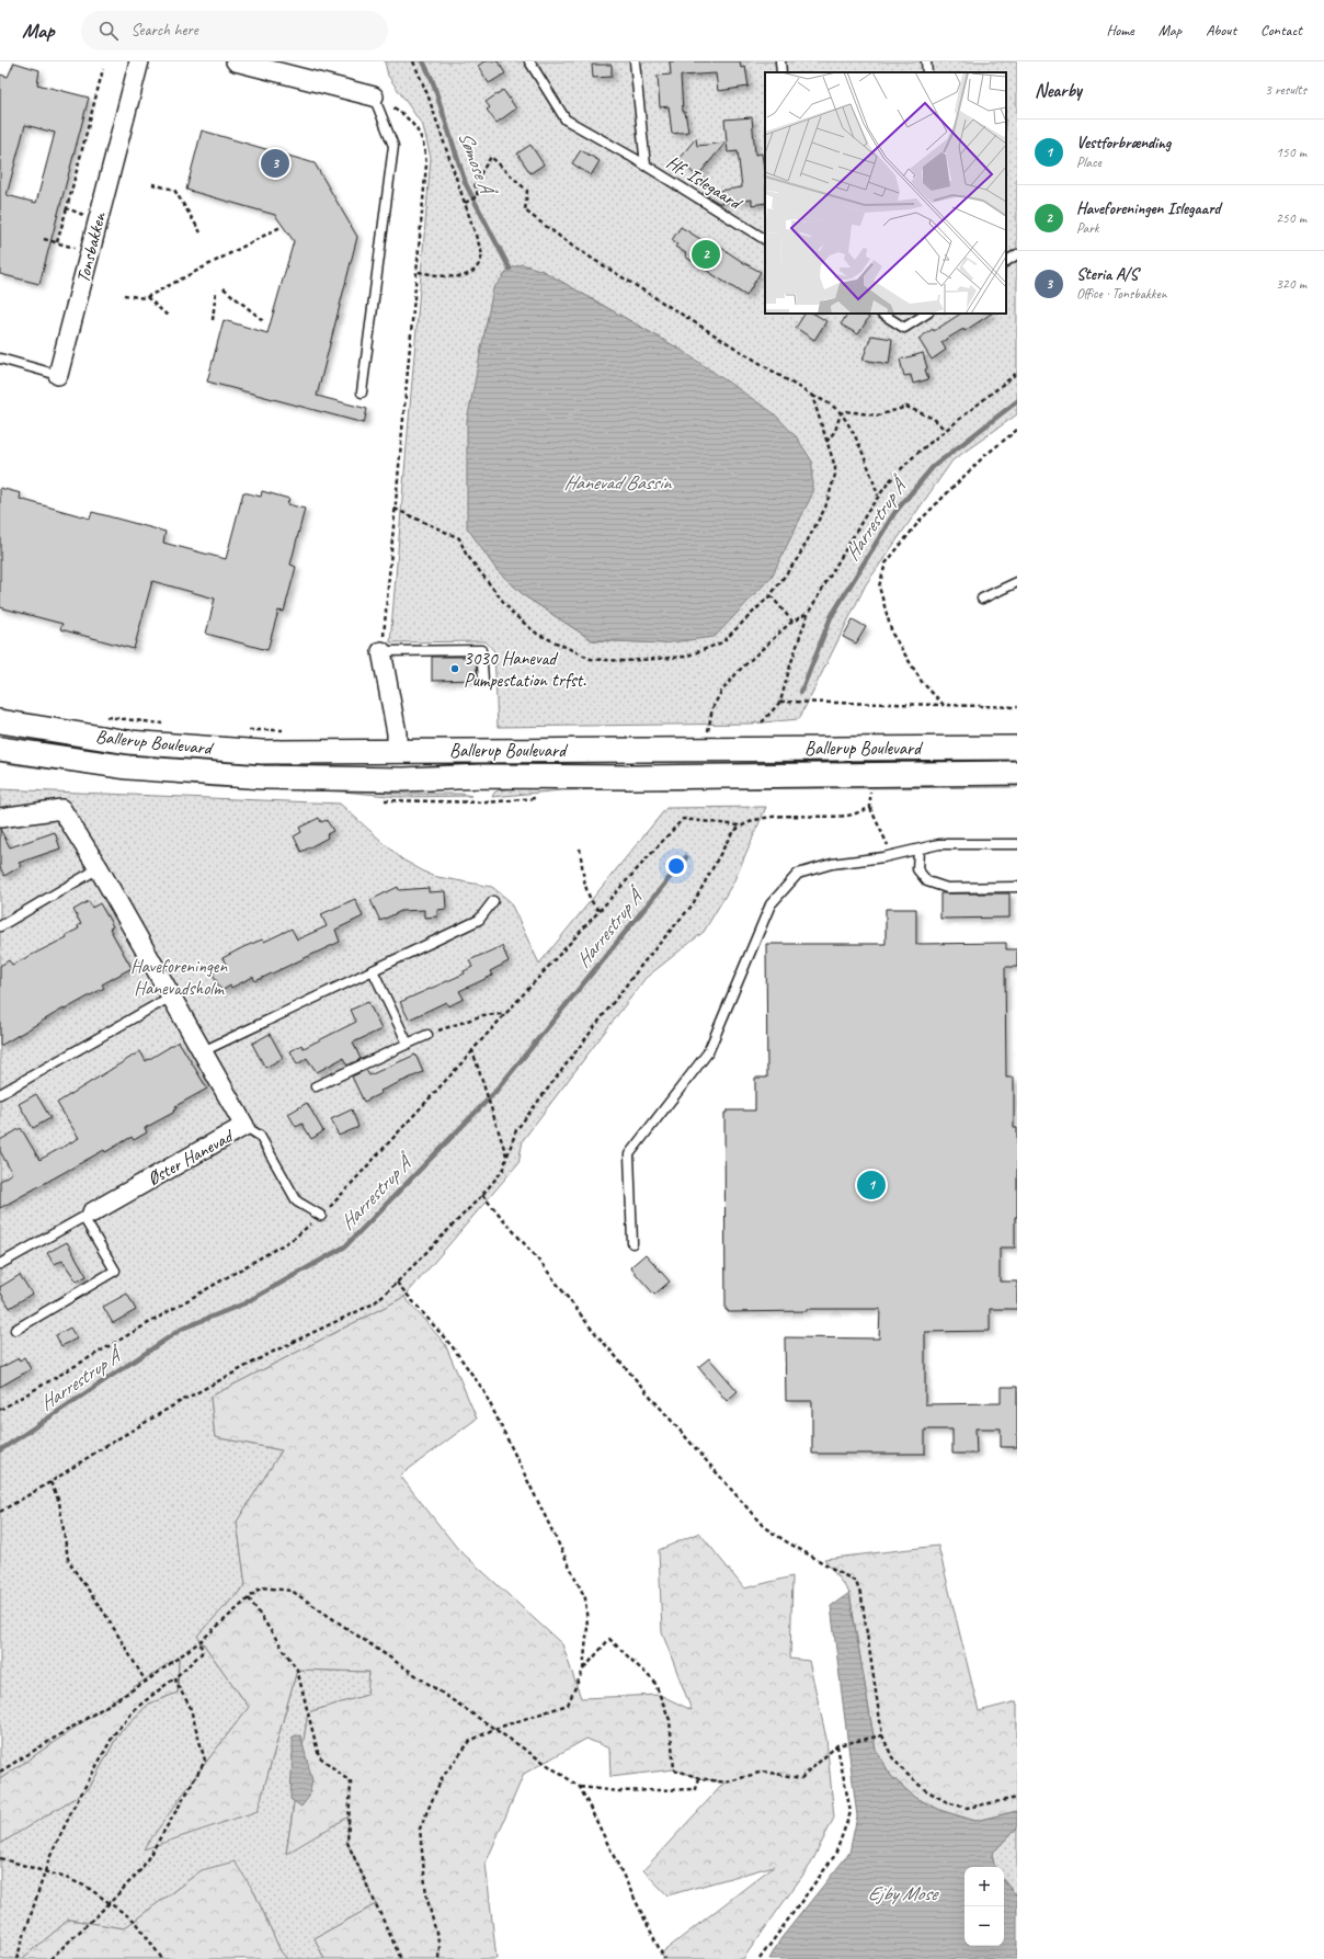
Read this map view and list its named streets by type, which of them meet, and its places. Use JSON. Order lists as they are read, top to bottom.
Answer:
{
  "streets": {
    "street": ["Tonsbakken", "Ballerup Boulevard", "Øster Hanevad"],
    "lane": ["Hf. Islegaard"]
  },
  "water": [
    "Sømose Å",
    "Hanevad Bassin",
    "Harrestrup Å",
    "Ejby Mose"
  ],
  "parks": ["Haveforeningen Hanevadsholm"],
  "places": ["3030 Hanevad Pumpestation trfst."],
  "page": {
    "header": "Map",
    "search": "Search here",
    "nav": [
      "Home",
      "Map",
      "About",
      "Contact"
    ],
    "heading": ["Nearby", "3 results"],
    "list": [
      {
        "mark": "1",
        "name": "Vestforbrænding",
        "note": "Place",
        "value": "150 m"
      },
      {
        "mark": "2",
        "name": "Haveforeningen Islegaard",
        "note": "Park",
        "value": "250 m"
      },
      {
        "mark": "3",
        "name": "Steria A/S",
        "note": "Office · Tonsbakken",
        "value": "320 m"
      }
    ],
    "pins": ["3", "2", "1"],
    "map_buttons": ["+", "−"]
  }
}
